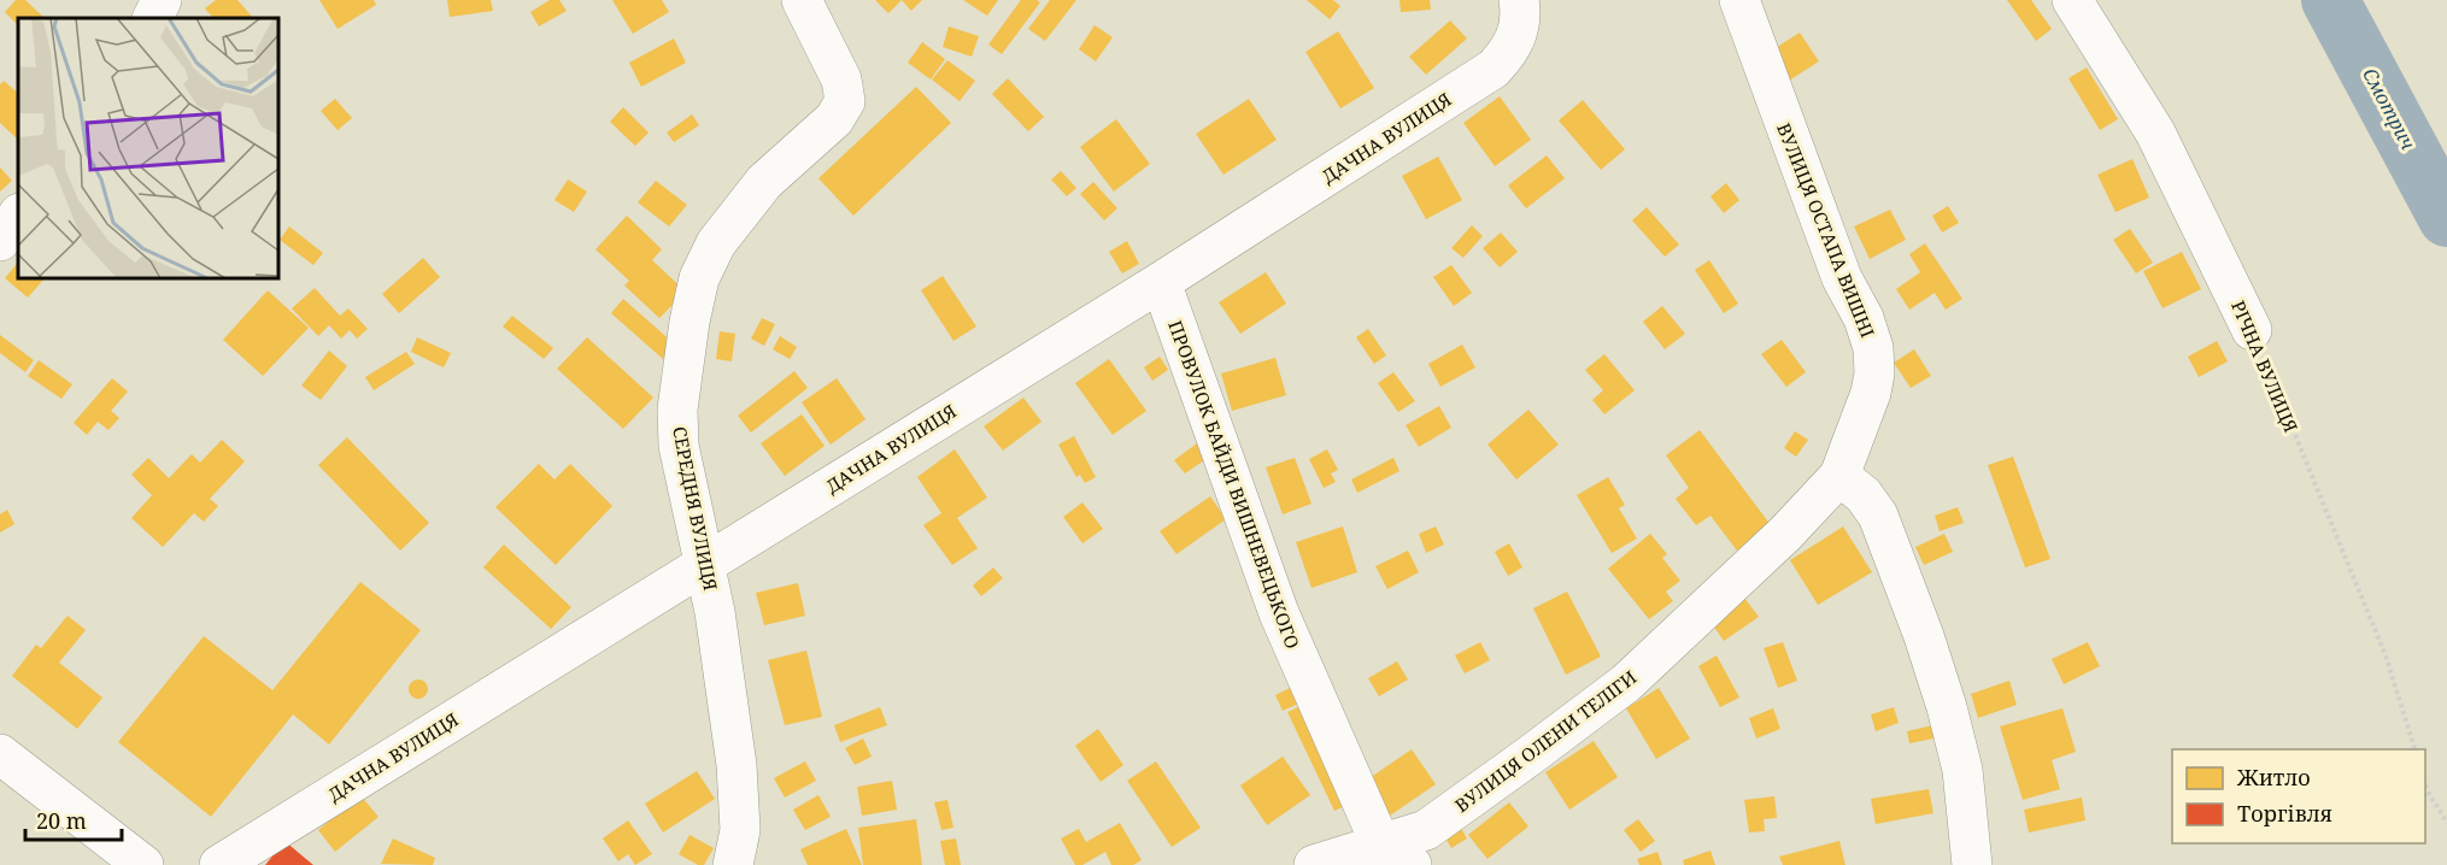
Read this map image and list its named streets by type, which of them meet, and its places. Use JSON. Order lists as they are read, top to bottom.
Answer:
{
  "streets": {
    "street": [
      "ДАЧНА ВУЛИЦЯ",
      "ВУЛИЦЯ ОСТАПА ВИШНІ",
      "РІЧНА ВУЛИЦЯ",
      "ПРОВУЛОК БАЙДИ ВИШНЕВЕЦЬКОГО",
      "СЕРЕДНЯ ВУЛИЦЯ",
      "ВУЛИЦЯ ОЛЕНИ ТЕЛІГИ"
    ]
  },
  "crossings": [
    ["ДАЧНА ВУЛИЦЯ", "ПРОВУЛОК БАЙДИ ВИШНЕВЕЦЬКОГО"],
    ["ДАЧНА ВУЛИЦЯ", "СЕРЕДНЯ ВУЛИЦЯ"],
    ["ВУЛИЦЯ ОСТАПА ВИШНІ", "ВУЛИЦЯ ОЛЕНИ ТЕЛІГИ"],
    ["ПРОВУЛОК БАЙДИ ВИШНЕВЕЦЬКОГО", "ВУЛИЦЯ ОЛЕНИ ТЕЛІГИ"]
  ],
  "water": ["Смотрич"],
  "legend": ["Житло", "Торгівля"],
  "scale_bar": "20 m"
}
